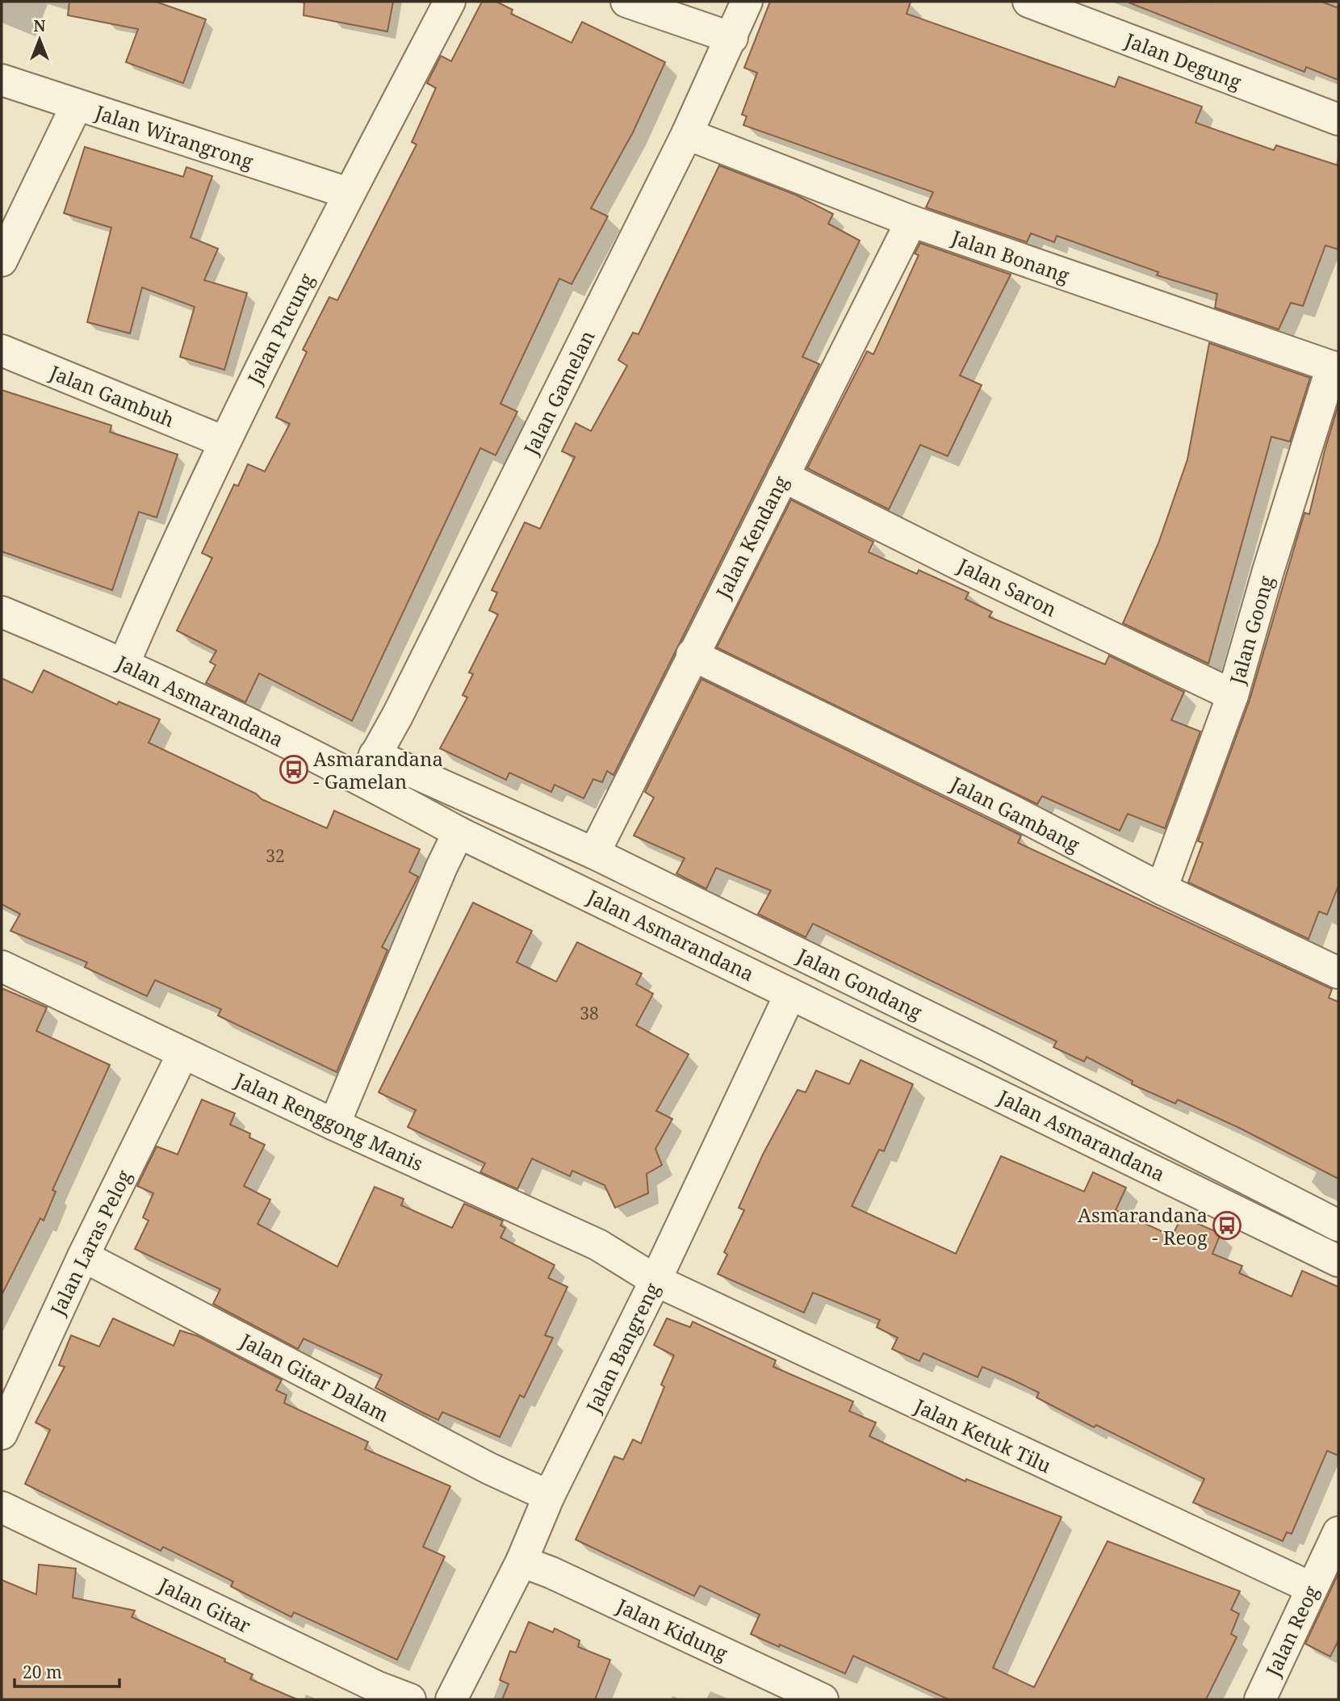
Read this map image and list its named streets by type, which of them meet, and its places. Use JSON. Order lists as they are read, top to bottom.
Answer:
{
  "streets": {
    "street": [
      "Jalan Degung",
      "Jalan Wirangrong",
      "Jalan Bonang",
      "Jalan Pucung",
      "Jalan Gamelan",
      "Jalan Gambuh",
      "Jalan Kendang",
      "Jalan Saron",
      "Jalan Goong",
      "Jalan Asmarandana",
      "Jalan Gambang",
      "Jalan Gondang",
      "Jalan Renggong Manis",
      "Jalan Laras Pelog",
      "Jalan Bangreng",
      "Jalan Gitar Dalam",
      "Jalan Ketuk Tilu",
      "Jalan Gitar",
      "Jalan Kidung",
      "Jalan Reog"
    ]
  },
  "crossings": [
    ["Jalan Wirangrong", "Jalan Pucung"],
    ["Jalan Bonang", "Jalan Gamelan"],
    ["Jalan Bonang", "Jalan Kendang"],
    ["Jalan Bonang", "Jalan Goong"],
    ["Jalan Pucung", "Jalan Gambuh"],
    ["Jalan Pucung", "Jalan Asmarandana"],
    ["Jalan Gamelan", "Jalan Asmarandana"],
    ["Jalan Gamelan", "Jalan Gondang"],
    ["Jalan Kendang", "Jalan Saron"],
    ["Jalan Kendang", "Jalan Gambang"],
    ["Jalan Kendang", "Jalan Gondang"],
    ["Jalan Saron", "Jalan Goong"],
    ["Jalan Goong", "Jalan Gambang"],
    ["Jalan Asmarandana", "Jalan Gondang"],
    ["Jalan Asmarandana", "Jalan Bangreng"],
    ["Jalan Renggong Manis", "Jalan Laras Pelog"],
    ["Jalan Renggong Manis", "Jalan Bangreng"],
    ["Jalan Renggong Manis", "Jalan Ketuk Tilu"],
    ["Jalan Laras Pelog", "Jalan Gitar Dalam"],
    ["Jalan Bangreng", "Jalan Gitar Dalam"],
    ["Jalan Bangreng", "Jalan Ketuk Tilu"],
    ["Jalan Bangreng", "Jalan Kidung"],
    ["Jalan Ketuk Tilu", "Jalan Reog"]
  ],
  "places": {
    "bus stop": ["Asmarandana - Gamelan", "Asmarandana - Reog"]
  },
  "house_numbers": ["32", "38"],
  "scale_bar": "20 m",
  "north": "top"
}
